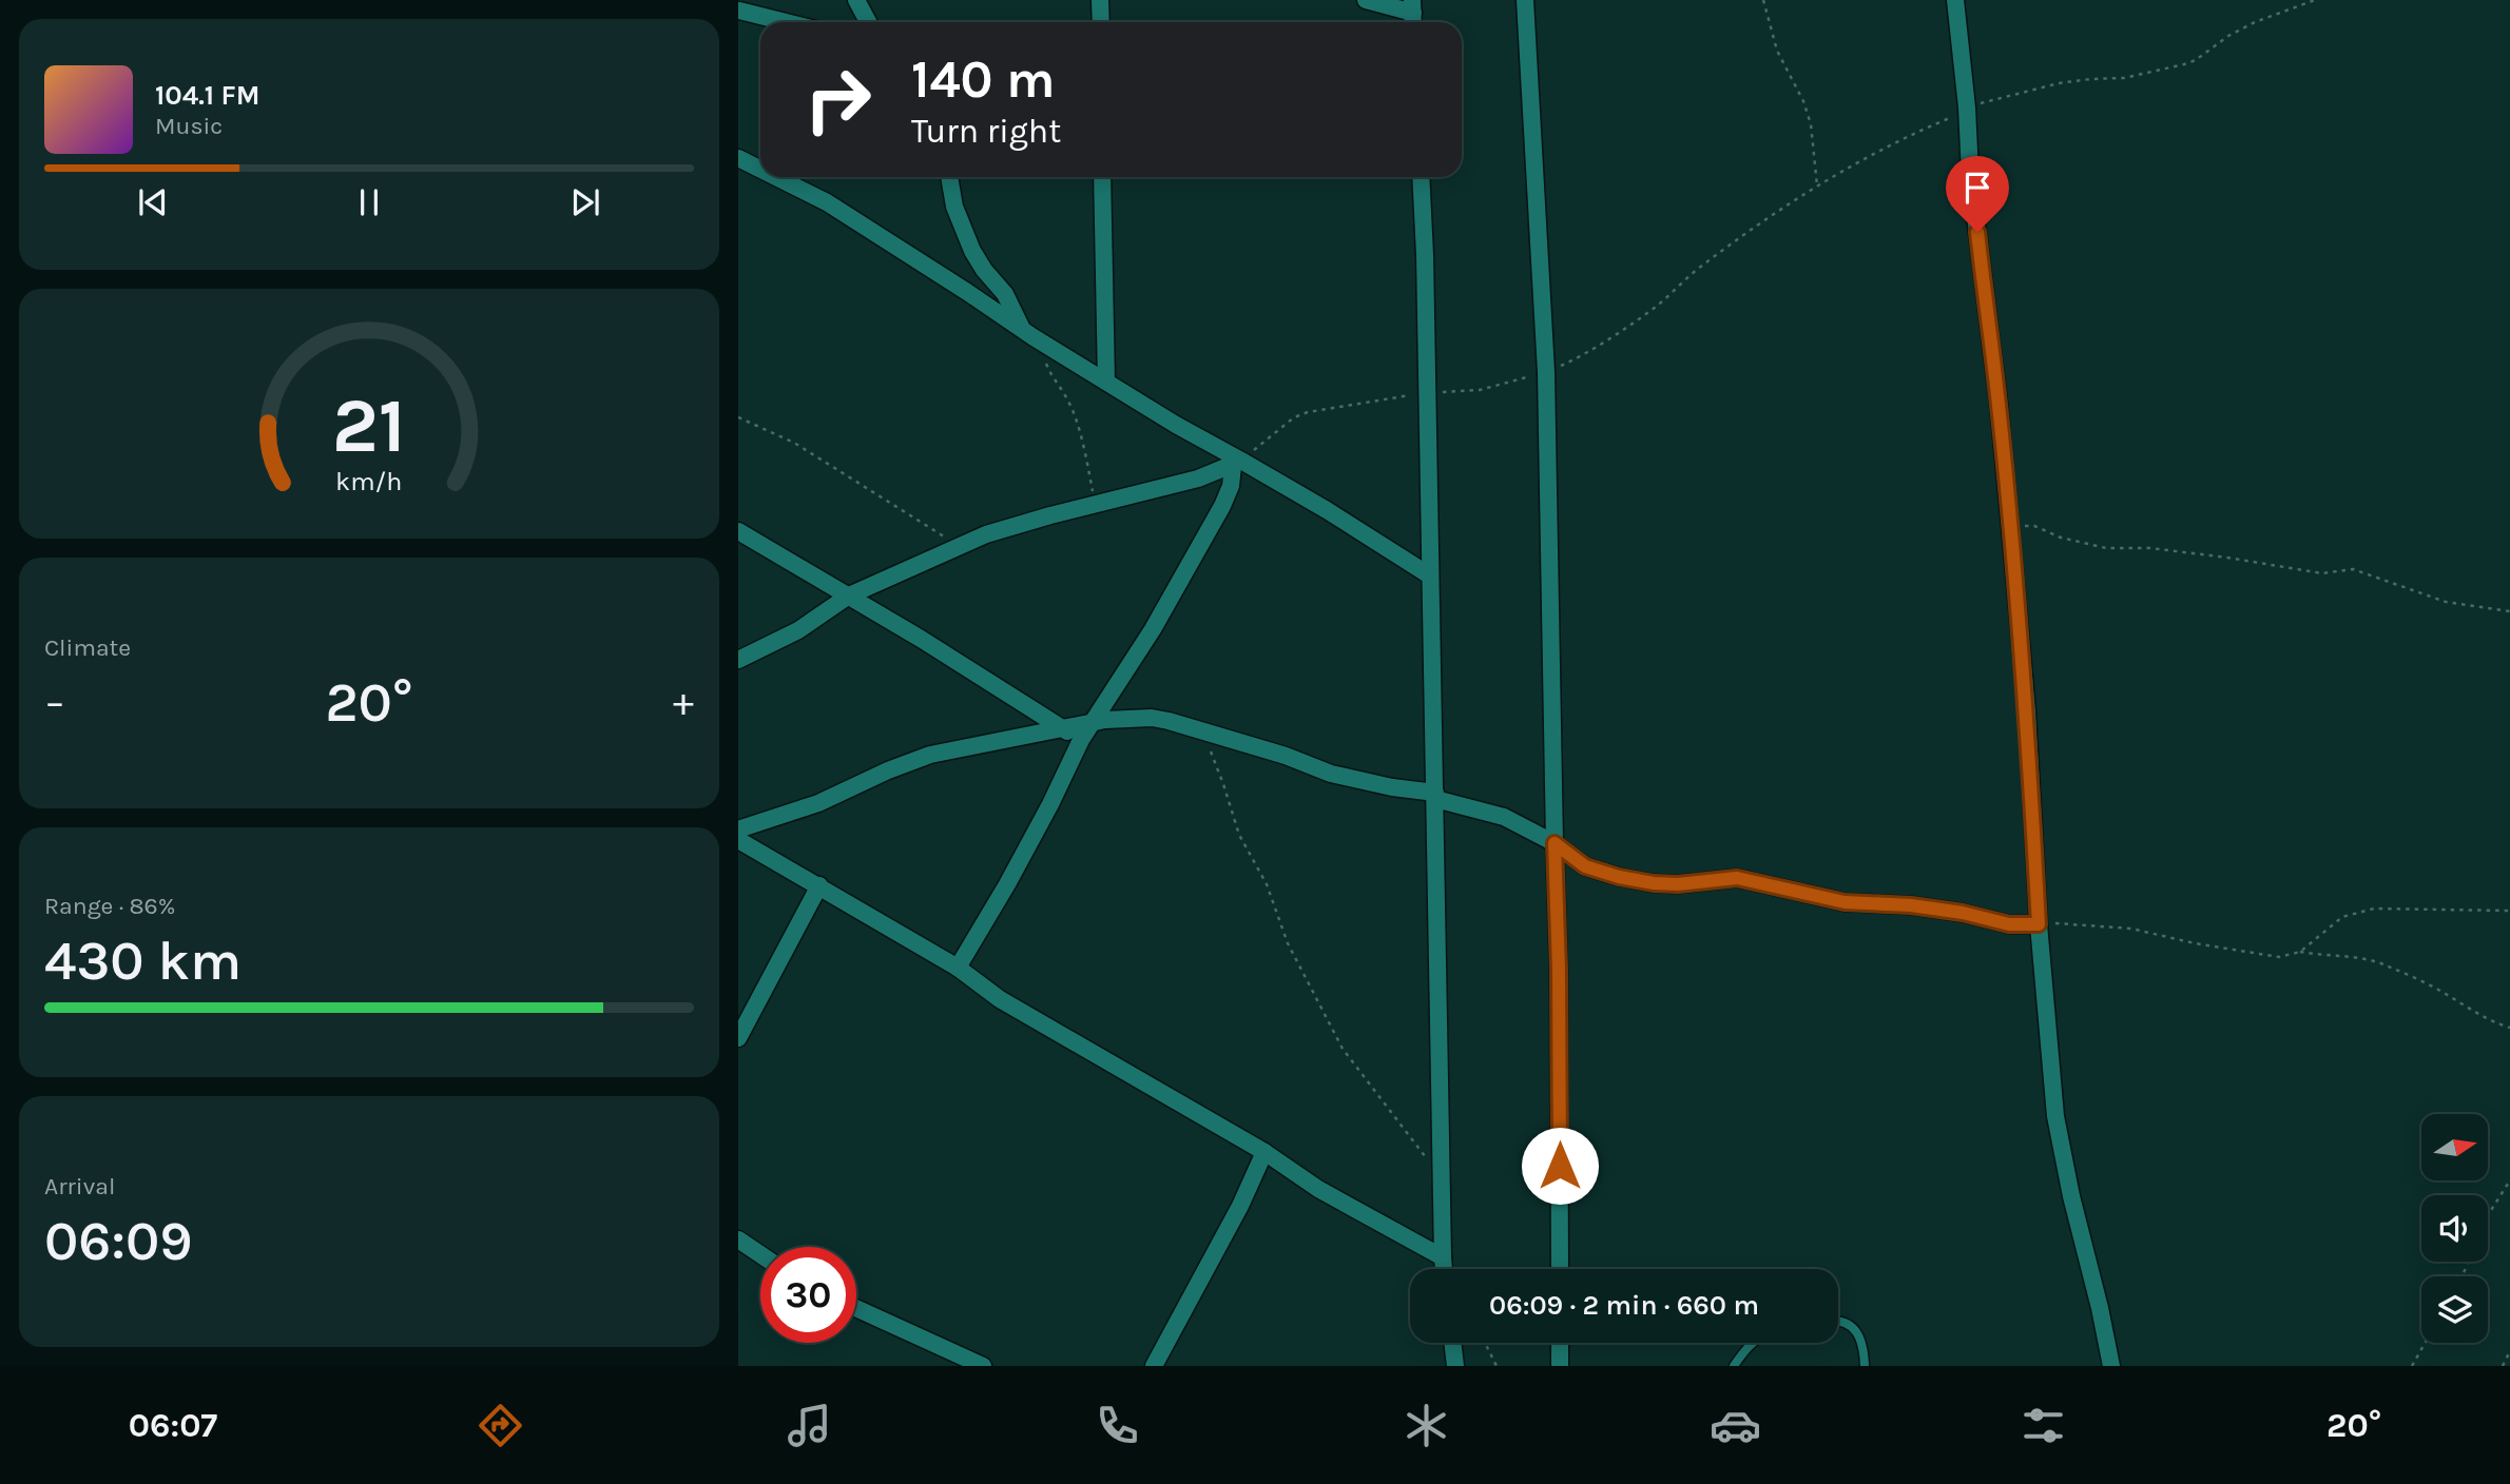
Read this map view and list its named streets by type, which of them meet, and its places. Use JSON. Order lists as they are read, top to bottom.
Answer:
{
  "north": "right",
  "page": {
    "turn": ["140 m", "Turn right"],
    "song": ["104.1 FM", "Music"],
    "tile": [
      "Climate",
      ["Range · 86%", "430 km"],
      ["Arrival", "06:09"]
    ],
    "heat": ["−", "20°", "+"],
    "limit": "30",
    "trip": "06:09 · 2 min · 660 m",
    "tabs": ["06:07", "20°"],
    "gauge": ["21", "km/h"]
  }
}
